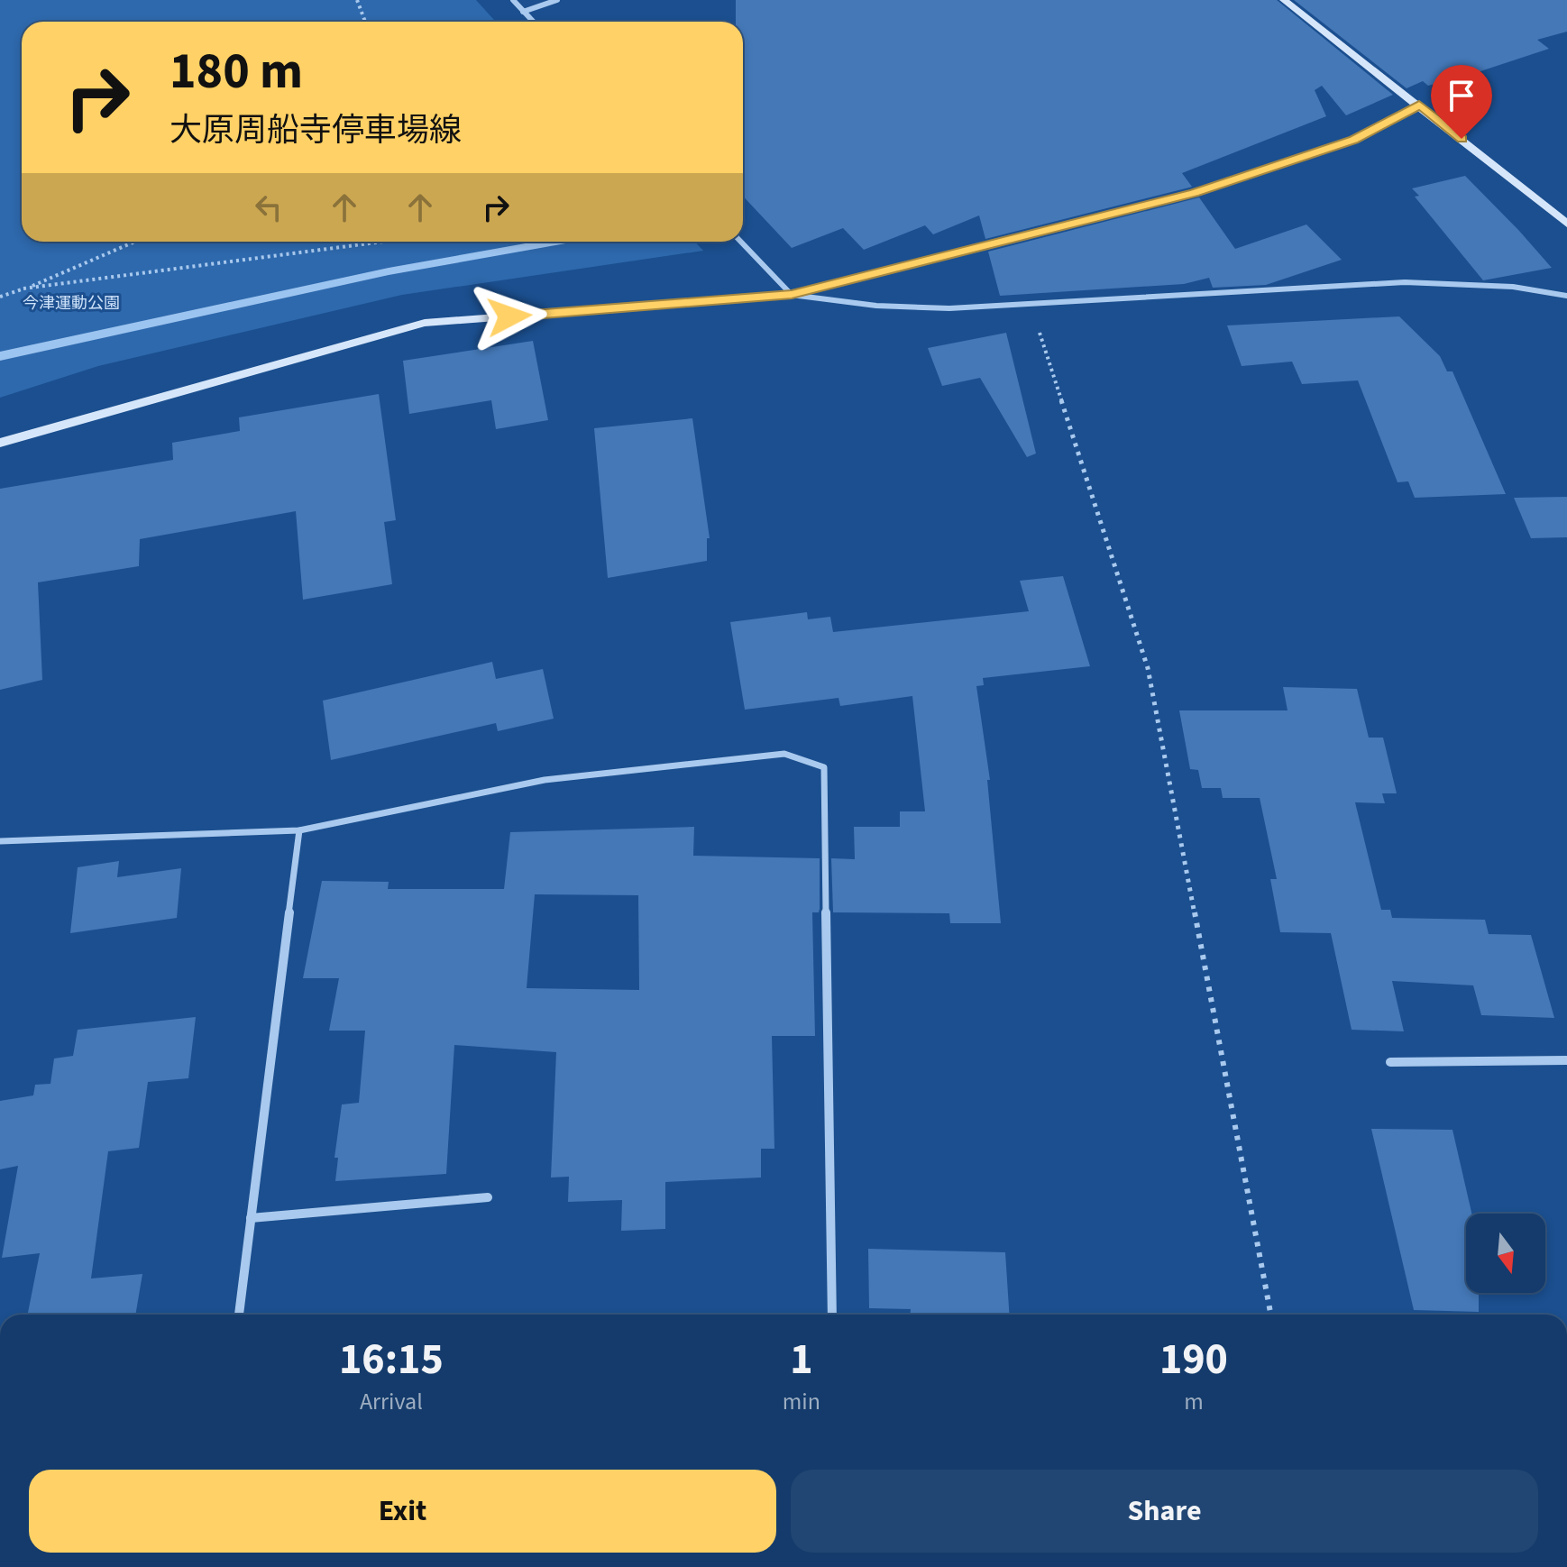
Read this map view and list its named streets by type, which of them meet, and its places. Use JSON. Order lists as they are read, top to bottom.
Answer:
{
  "parks": ["今津運動公園"],
  "north": "bottom",
  "page": {
    "turn": ["180 m", "大原周船寺停車場線"],
    "eta": [
      "16:15",
      "Arrival",
      "1",
      "min",
      "190",
      "m"
    ],
    "buttons": ["Exit", "Share"]
  }
}
